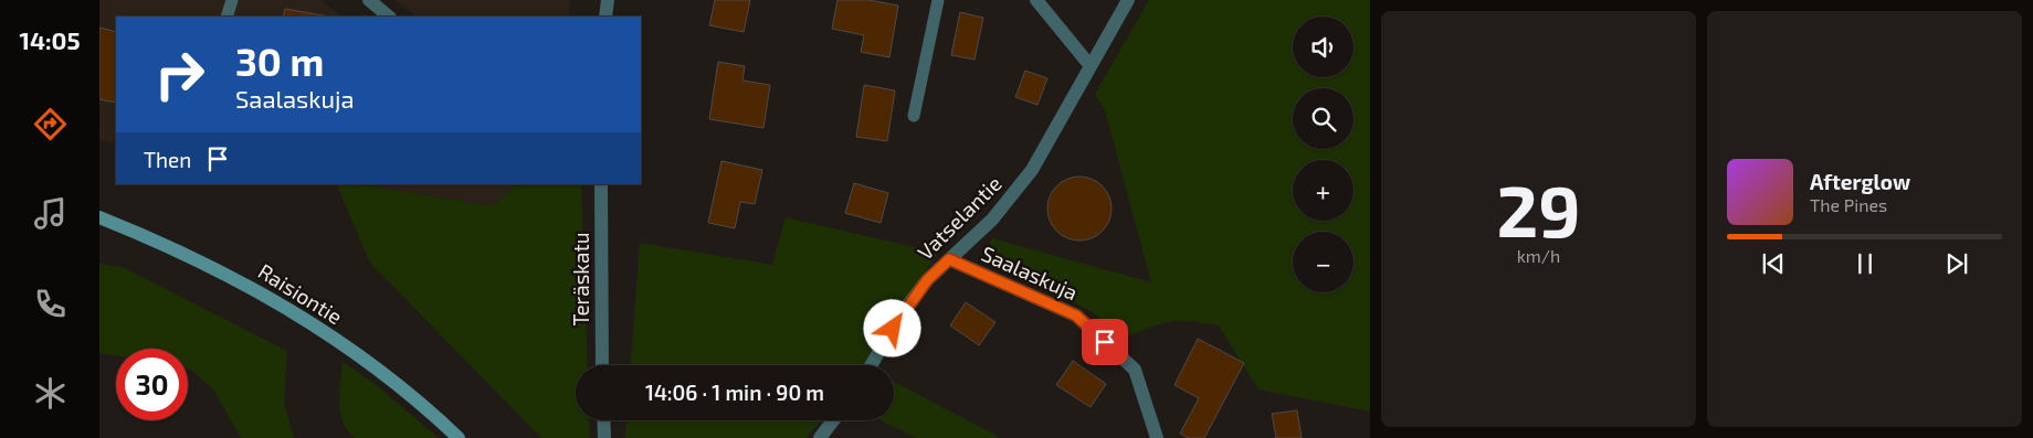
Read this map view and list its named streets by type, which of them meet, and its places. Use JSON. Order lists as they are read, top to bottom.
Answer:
{
  "streets": {
    "main road": ["Raisiontie"],
    "street": ["Vatselantie", "Saalaskuja", "Teräskatu"]
  },
  "crossings": [
    ["Vatselantie", "Saalaskuja"]
  ],
  "page": {
    "tabs": "14:05",
    "tile": ["29", "km/h"],
    "map_buttons": ["+", "−"],
    "turn": ["30 m", "Saalaskuja"],
    "then": "Then",
    "song": ["Afterglow", "The Pines"],
    "limit": "30",
    "trip": "14:06 · 1 min · 90 m"
  }
}
